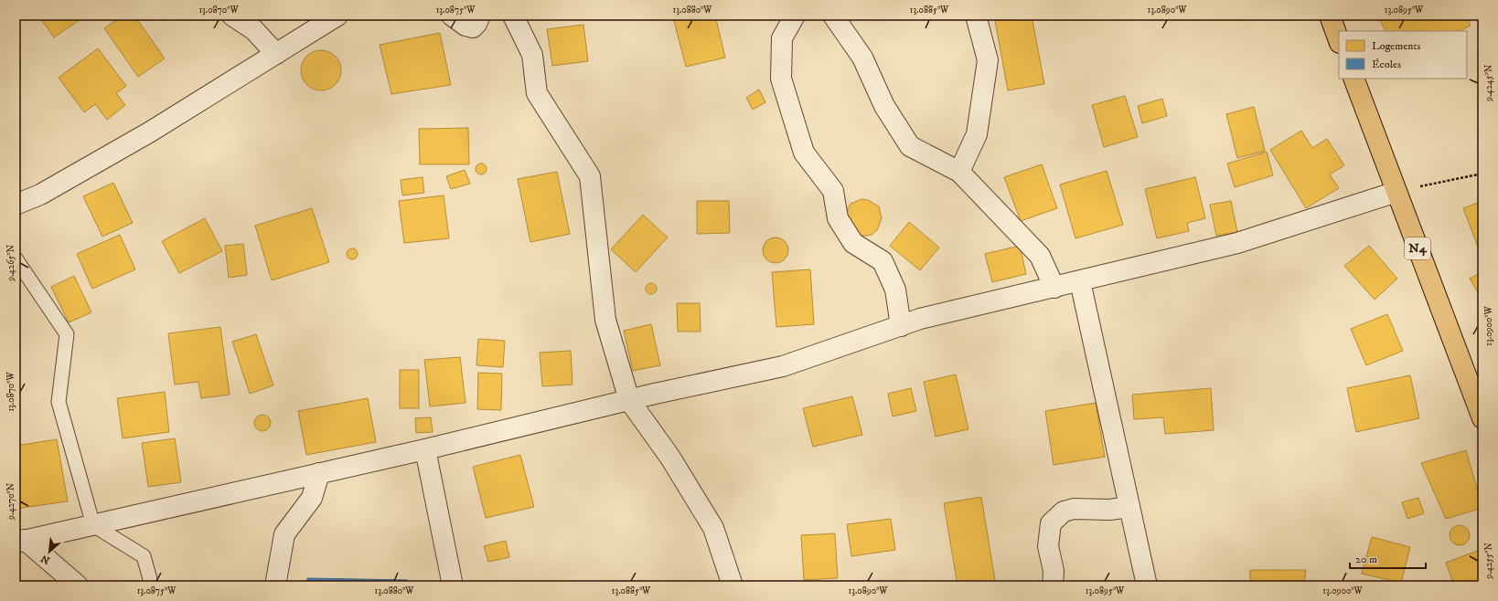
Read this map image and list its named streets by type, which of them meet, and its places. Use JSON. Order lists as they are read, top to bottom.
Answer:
{
  "streets": {
    "highway": ["N4"]
  },
  "legend": ["Logements", "Écoles"],
  "scale_bar": "20 m",
  "north": "bottom left",
  "coordinates": [
    "13.0870°W",
    "13.0875°W",
    "13.0880°W",
    "13.0885°W",
    "13.0890°W",
    "13.0895°W",
    "9.4245°N",
    "9.4265°N",
    "13.0900°W",
    "9.4270°N",
    "9.4255°N"
  ]
}
